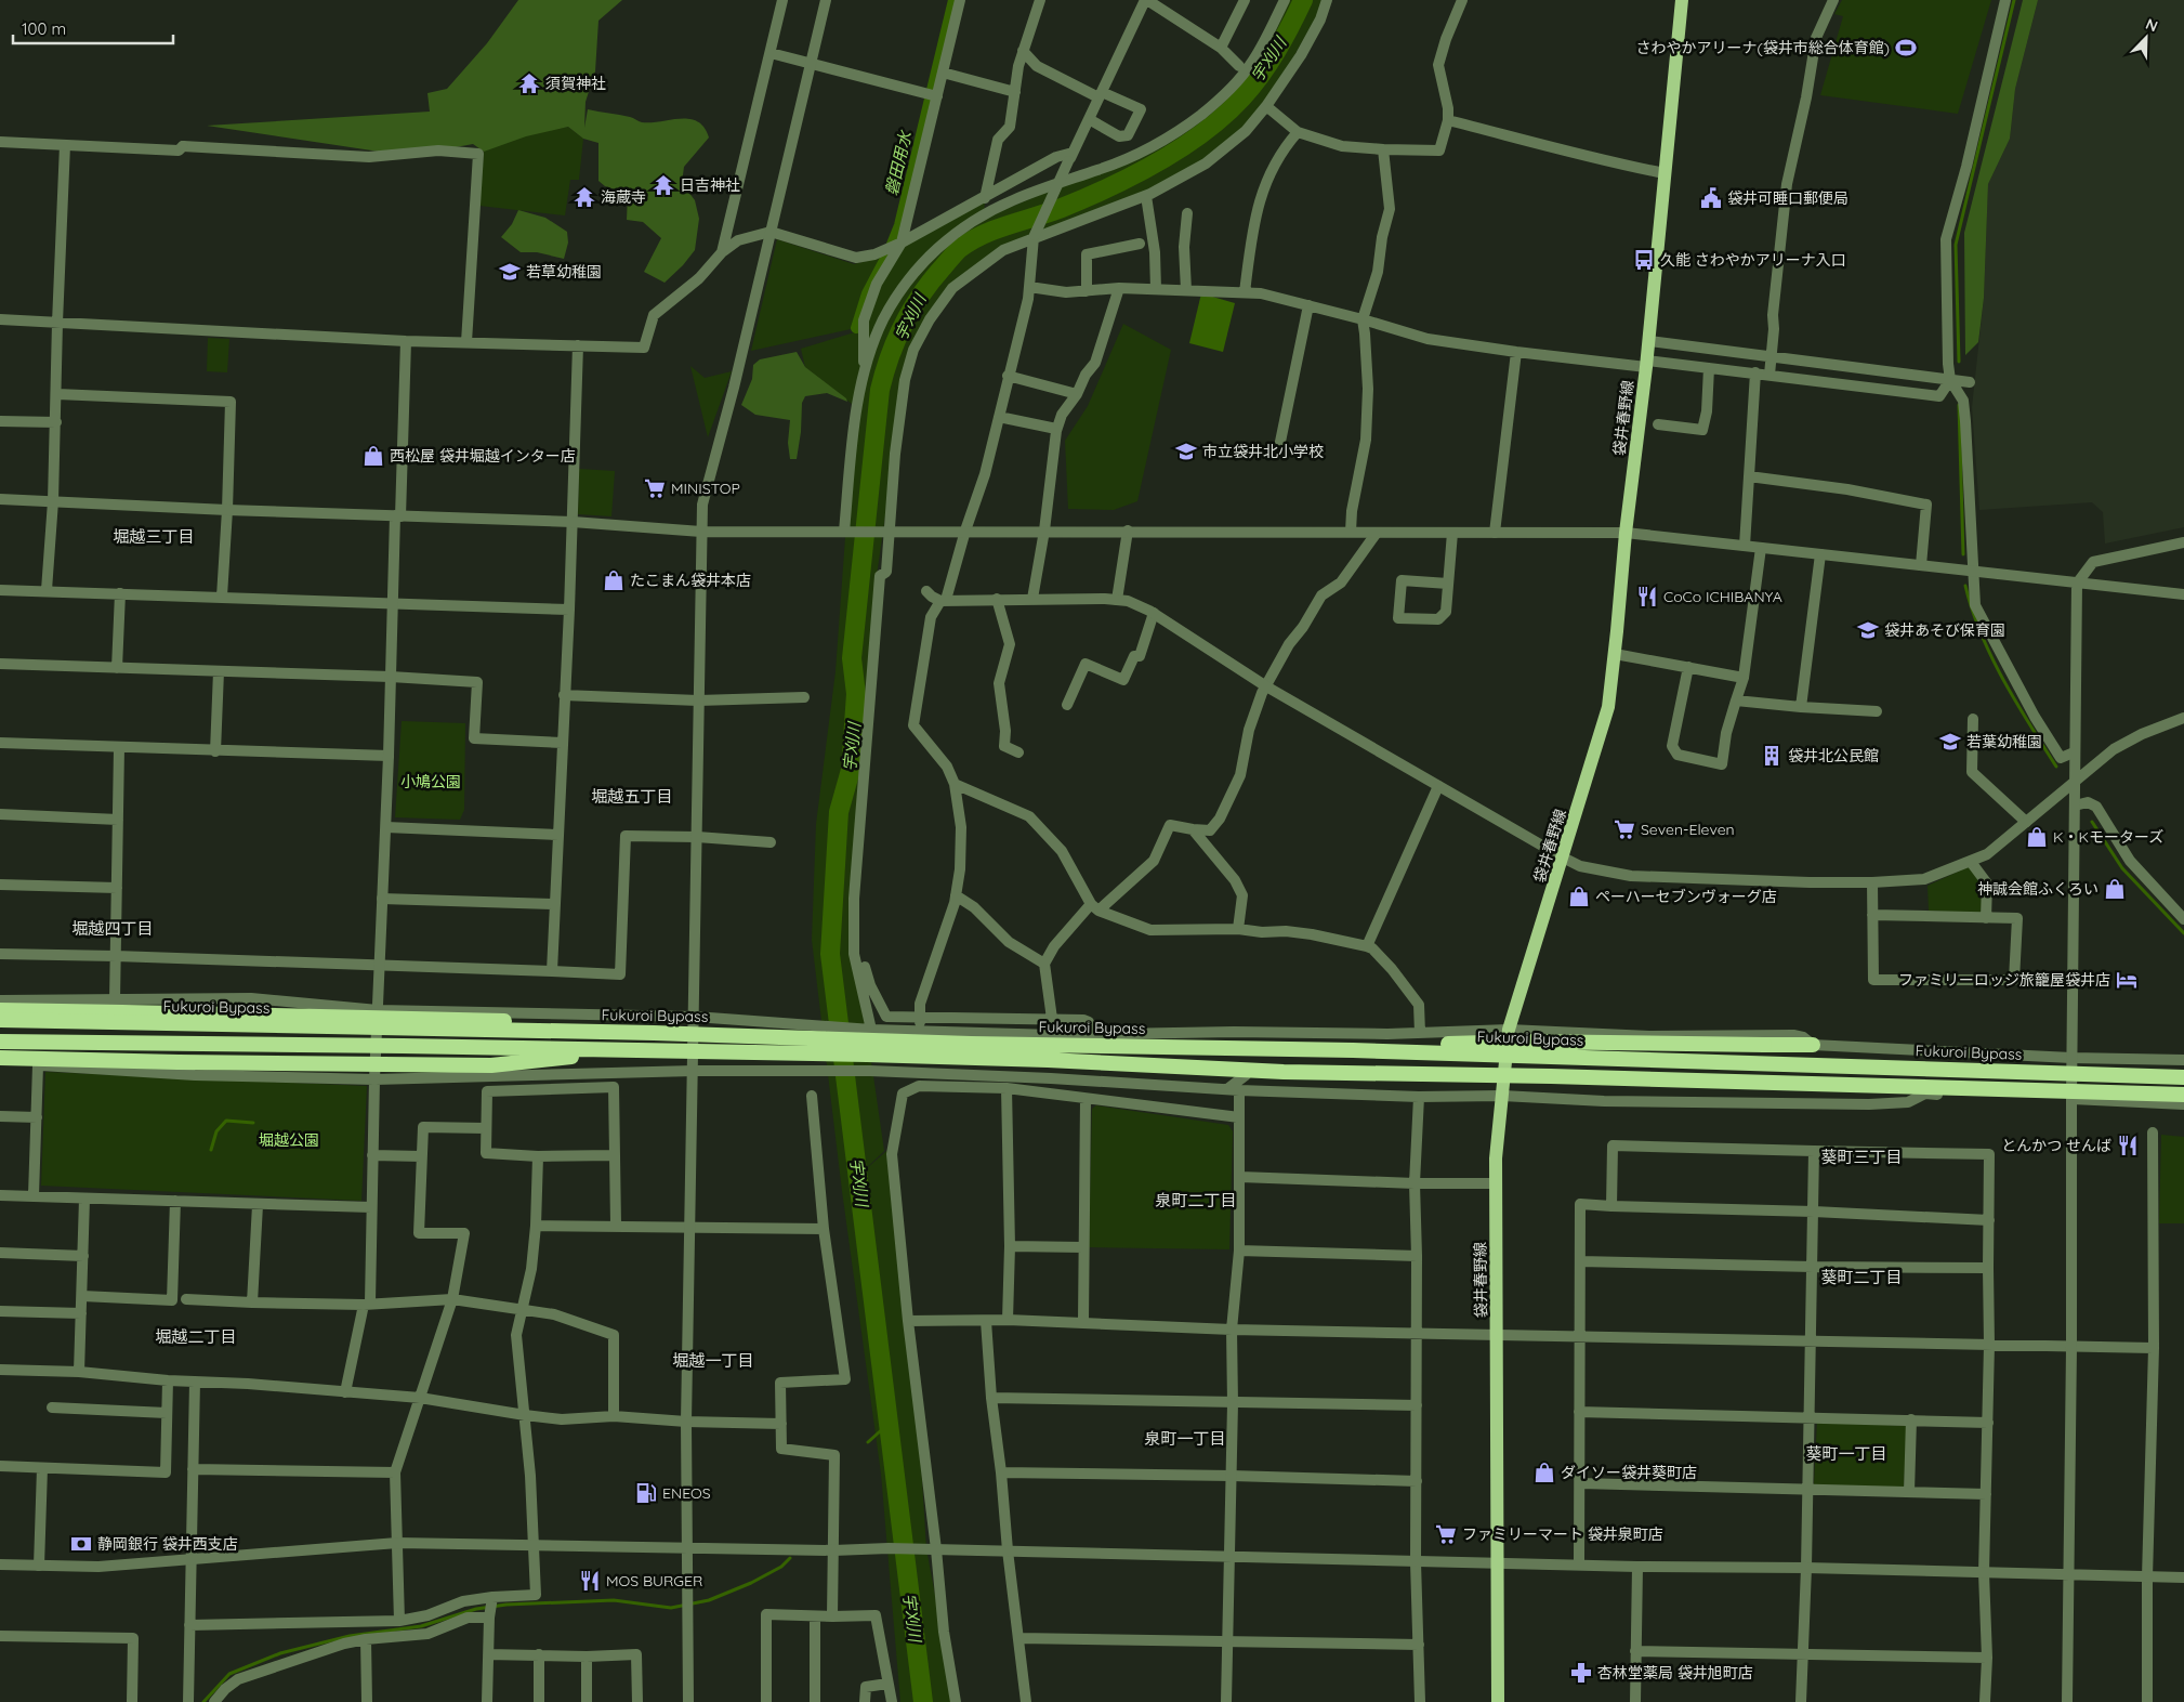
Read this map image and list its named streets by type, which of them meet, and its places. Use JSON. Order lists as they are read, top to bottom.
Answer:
{
  "streets": {
    "highway": ["Fukuroi Bypass"],
    "main road": ["袋井春野線"]
  },
  "districts": [
    "堀越三丁目",
    "堀越五丁目",
    "堀越四丁目",
    "葵町三丁目",
    "泉町二丁目",
    "葵町二丁目",
    "堀越二丁目",
    "堀越一丁目",
    "泉町一丁目",
    "葵町一丁目"
  ],
  "water": ["宇刈川", "磐田用水"],
  "parks": ["小鳩公園", "堀越公園"],
  "places": {
    "sports": ["さわやかアリーナ(袋井市総合体育館)"],
    "temple": ["須賀神社", "日吉神社", "海蔵寺"],
    "public building": ["袋井可睡口郵便局"],
    "bus stop": ["久能 さわやかアリーナ入口"],
    "school or university": [
      "若草幼稚園",
      "市立袋井北小学校",
      "袋井あそび保育園",
      "若葉幼稚園"
    ],
    "shop": [
      "西松屋 袋井堀越インター店",
      "たこまん袋井本店",
      "K・Kモーターズ",
      "神誠会館ふくろい",
      "ペーハーセブンヴォーグ店",
      "ダイソー袋井葵町店"
    ],
    "supermarket": ["MINISTOP", "Seven-Eleven", "ファミリーマート 袋井泉町店"],
    "restaurant": ["CoCo ICHIBANYA", "とんかつ せんば", "MOS BURGER"],
    "building": ["袋井北公民館"],
    "hotel": ["ファミリーロッジ旅籠屋袋井店"],
    "fuel station": ["ENEOS"],
    "bank": ["静岡銀行 袋井西支店"],
    "pharmacy": ["杏林堂薬局 袋井旭町店"]
  },
  "scale_bar": "100 m",
  "north": "top right"
}
